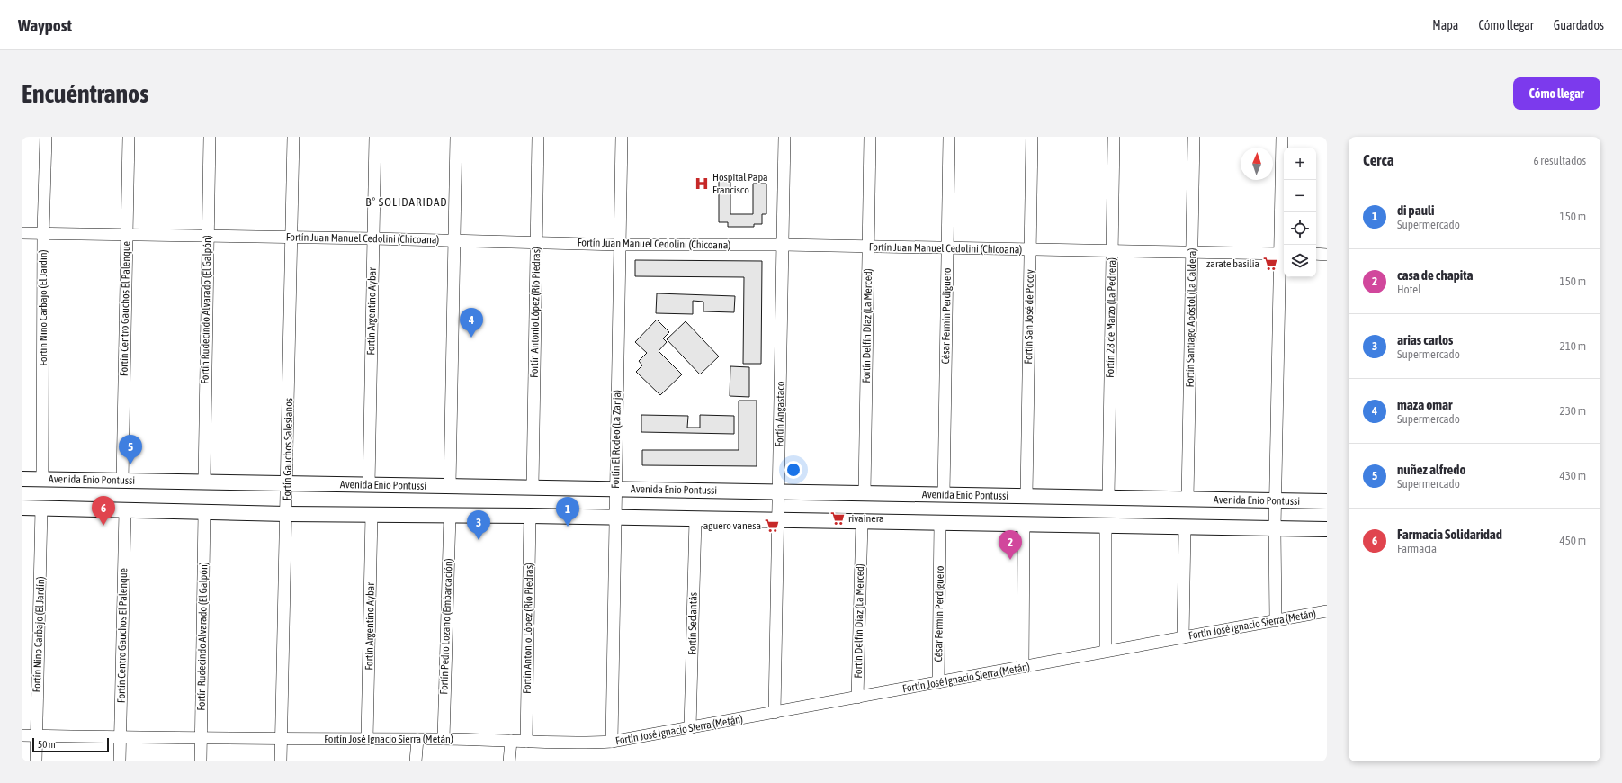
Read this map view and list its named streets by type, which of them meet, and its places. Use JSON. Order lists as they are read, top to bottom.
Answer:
{
  "streets": {
    "main road": ["Avenida Enio Pontussi"],
    "street": [
      "Fortín Juan Manuel Cedolini (Chicoana)",
      "Fortín Nino Carbajo (El Jardín)",
      "Fortín Centro Gauchos El Palenque",
      "Fortín Rudecindo Alvarado (El Galpón)",
      "Fortín Argentino Aybar",
      "Fortín Antonio López (Río Piedras)",
      "César Fermín Perdiguero",
      "Fortín San José de Pocoy",
      "Fortín 28 de Marzo (La Pedrera)",
      "Fortín Santiago Apóstol (La Caldera)",
      "Fortín Delfín Díaz (La Merced)",
      "Fortín Angastaco",
      "Fortín El Rodeo (La Zanja)",
      "Fortín Gauchos Salesianos",
      "Fortín Seclantás",
      "Fortín José Ignacio Sierra (Metán)",
      "Fortín Pedro Lozano (Embarcación)"
    ]
  },
  "crossings": [
    ["Fortín Juan Manuel Cedolini (Chicoana)", "Fortín Nino Carbajo (El Jardín)"],
    ["Fortín Juan Manuel Cedolini (Chicoana)", "Fortín Centro Gauchos El Palenque"],
    ["Fortín Juan Manuel Cedolini (Chicoana)", "Fortín Rudecindo Alvarado (El Galpón)"],
    ["Fortín Juan Manuel Cedolini (Chicoana)", "Fortín Argentino Aybar"],
    ["Fortín Juan Manuel Cedolini (Chicoana)", "Fortín Antonio López (Río Piedras)"],
    ["Fortín Juan Manuel Cedolini (Chicoana)", "César Fermín Perdiguero"],
    ["Fortín Juan Manuel Cedolini (Chicoana)", "Fortín San José de Pocoy"],
    ["Fortín Juan Manuel Cedolini (Chicoana)", "Fortín 28 de Marzo (La Pedrera)"],
    ["Fortín Juan Manuel Cedolini (Chicoana)", "Fortín Santiago Apóstol (La Caldera)"],
    ["Fortín Juan Manuel Cedolini (Chicoana)", "Fortín Delfín Díaz (La Merced)"],
    ["Fortín Juan Manuel Cedolini (Chicoana)", "Fortín Angastaco"],
    ["Fortín Juan Manuel Cedolini (Chicoana)", "Fortín El Rodeo (La Zanja)"],
    ["Fortín Juan Manuel Cedolini (Chicoana)", "Fortín Gauchos Salesianos"],
    ["Fortín Nino Carbajo (El Jardín)", "Avenida Enio Pontussi"],
    ["Fortín Nino Carbajo (El Jardín)", "Fortín José Ignacio Sierra (Metán)"],
    ["Fortín Centro Gauchos El Palenque", "Avenida Enio Pontussi"],
    ["Fortín Centro Gauchos El Palenque", "Fortín José Ignacio Sierra (Metán)"],
    ["Fortín Rudecindo Alvarado (El Galpón)", "Avenida Enio Pontussi"],
    ["Fortín Rudecindo Alvarado (El Galpón)", "Fortín José Ignacio Sierra (Metán)"],
    ["Fortín Argentino Aybar", "Avenida Enio Pontussi"],
    ["Fortín Argentino Aybar", "Fortín José Ignacio Sierra (Metán)"],
    ["Fortín Antonio López (Río Piedras)", "Avenida Enio Pontussi"],
    ["Fortín Antonio López (Río Piedras)", "Fortín José Ignacio Sierra (Metán)"],
    ["César Fermín Perdiguero", "Avenida Enio Pontussi"],
    ["César Fermín Perdiguero", "Fortín José Ignacio Sierra (Metán)"],
    ["Fortín San José de Pocoy", "Avenida Enio Pontussi"],
    ["Fortín 28 de Marzo (La Pedrera)", "Avenida Enio Pontussi"],
    ["Fortín Santiago Apóstol (La Caldera)", "Avenida Enio Pontussi"],
    ["Fortín Delfín Díaz (La Merced)", "Avenida Enio Pontussi"],
    ["Fortín Delfín Díaz (La Merced)", "Fortín José Ignacio Sierra (Metán)"],
    ["Fortín Angastaco", "Avenida Enio Pontussi"],
    ["Fortín Angastaco", "Fortín José Ignacio Sierra (Metán)"],
    ["Fortín El Rodeo (La Zanja)", "Avenida Enio Pontussi"],
    ["Fortín El Rodeo (La Zanja)", "Fortín José Ignacio Sierra (Metán)"],
    ["Fortín Gauchos Salesianos", "Avenida Enio Pontussi"],
    ["Fortín Gauchos Salesianos", "Fortín José Ignacio Sierra (Metán)"],
    ["Fortín Seclantás", "Fortín José Ignacio Sierra (Metán)"],
    ["Fortín José Ignacio Sierra (Metán)", "Fortín Pedro Lozano (Embarcación)"]
  ],
  "districts": ["B° SOLIDARIDAD"],
  "places": {
    "hospital": ["Hospital Papa Francisco"],
    "supermarket": ["zarate basilia", "rivainera", "aguero vanesa"]
  },
  "scale_bar": "50 m",
  "north": "top",
  "page": {
    "header": "Waypost",
    "nav": ["Mapa", "Cómo llegar", "Guardados"],
    "buttons": "Cómo llegar",
    "title": "Encuéntranos",
    "heading": ["Cerca", "6 resultados"],
    "map_buttons": ["+", "−"],
    "list": [
      {
        "mark": "1",
        "name": "di pauli",
        "note": "Supermercado",
        "value": "150 m"
      },
      {
        "mark": "2",
        "name": "casa de chapita",
        "note": "Hotel",
        "value": "150 m"
      },
      {
        "mark": "3",
        "name": "arias carlos",
        "note": "Supermercado",
        "value": "210 m"
      },
      {
        "mark": "4",
        "name": "maza omar",
        "note": "Supermercado",
        "value": "230 m"
      },
      {
        "mark": "5",
        "name": "nuñez alfredo",
        "note": "Supermercado",
        "value": "430 m"
      },
      {
        "mark": "6",
        "name": "Farmacia Solidaridad",
        "note": "Farmacia",
        "value": "450 m"
      }
    ],
    "pins": [
      "4",
      "5",
      "6",
      "1",
      "3",
      "2"
    ],
    "scale": "50 m"
  }
}
